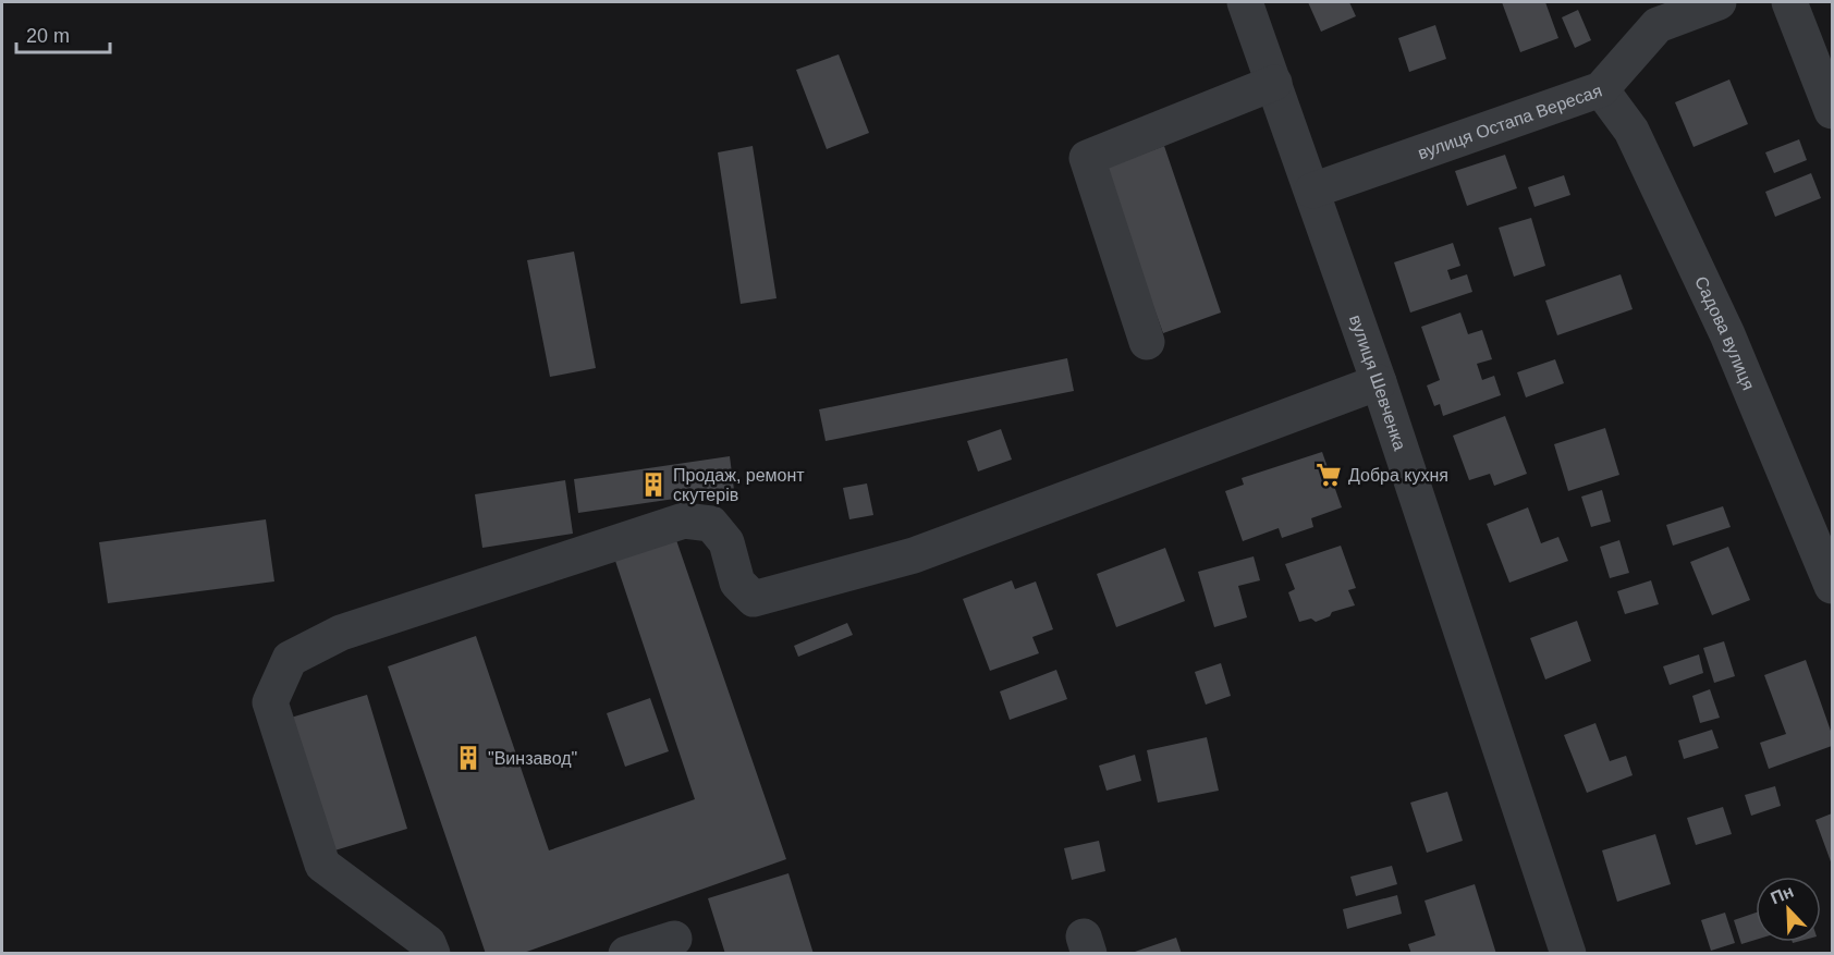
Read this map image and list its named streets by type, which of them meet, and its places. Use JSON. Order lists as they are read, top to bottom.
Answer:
{
  "streets": {
    "street": ["вулиця Остапа Вересая", "Садова вулиця", "вулиця Шевченка"]
  },
  "crossings": [
    ["вулиця Остапа Вересая", "Садова вулиця"],
    ["вулиця Остапа Вересая", "вулиця Шевченка"]
  ],
  "places": {
    "supermarket": ["Добра кухня"],
    "building": ["Продаж, ремонт скутерів", "\"Винзавод\""]
  },
  "scale_bar": "20 m",
  "north": "top left"
}
